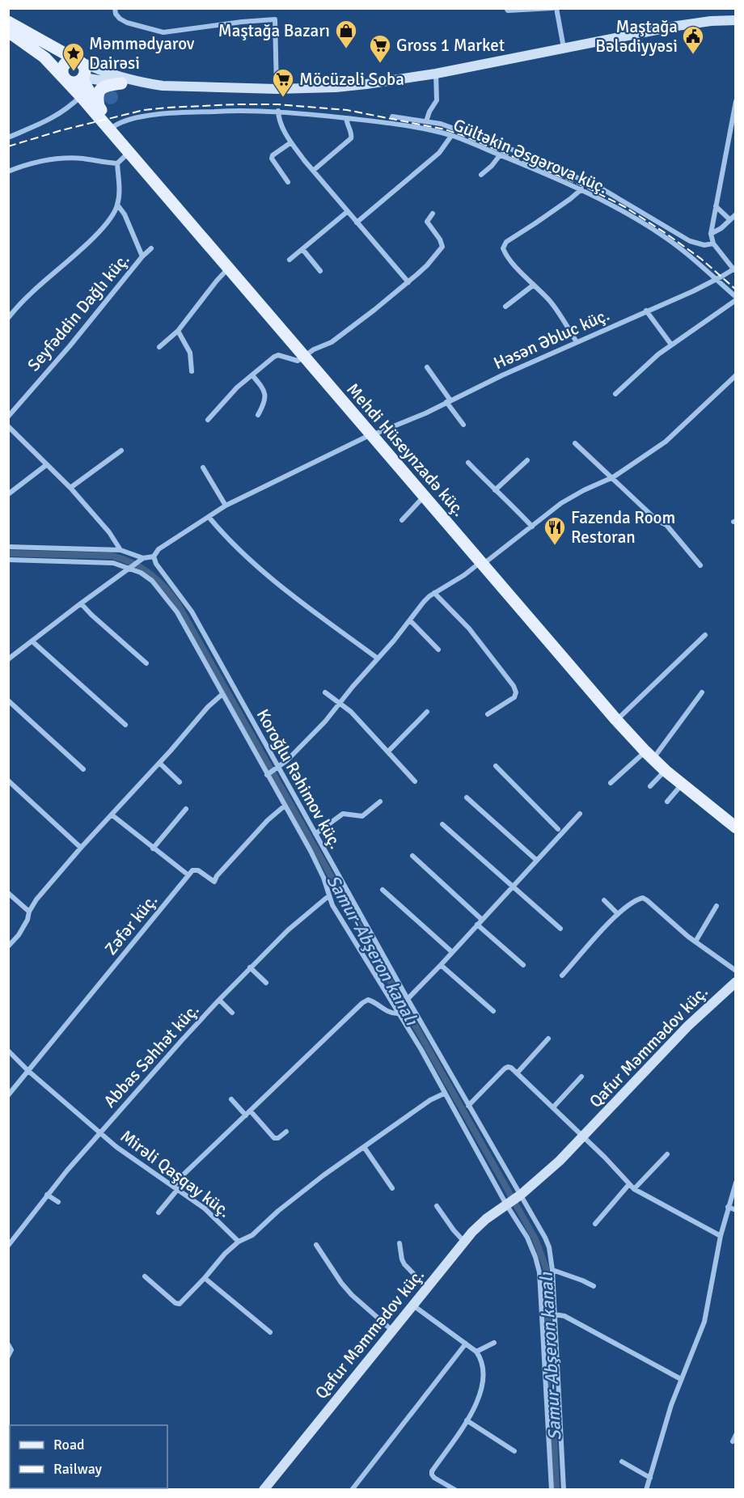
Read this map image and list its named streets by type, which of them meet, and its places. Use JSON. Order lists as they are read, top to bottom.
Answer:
{
  "streets": {
    "main road": ["Mehdi Hüseynzadə küç.", "Qafur Məmmədov küç."],
    "street": [
      "Gültəkin Əsgərova küç.",
      "Seyfəddin Dağlı küç.",
      "Həsən Əbluc küç.",
      "Koroğlu Rəhimov küç.",
      "Zəfər küç.",
      "Abbas Səhhət küç.",
      "Mirəli Qaşqay küç."
    ]
  },
  "crossings": [
    ["Gültəkin Əsgərova küç.", "Həsən Əbluc küç."],
    ["Gültəkin Əsgərova küç.", "Mehdi Hüseynzadə küç."],
    ["Həsən Əbluc küç.", "Mehdi Hüseynzadə küç."],
    ["Həsən Əbluc küç.", "Koroğlu Rəhimov küç."],
    ["Koroğlu Rəhimov küç.", "Qafur Məmmədov küç."],
    ["Koroğlu Rəhimov küç.", "Abbas Səhhət küç."],
    ["Zəfər küç.", "Mirəli Qaşqay küç."],
    ["Abbas Səhhət küç.", "Mirəli Qaşqay küç."]
  ],
  "water": ["Samur-Abşeron kanalı"],
  "places": {
    "shop": ["Maştağa Bazarı"],
    "public building": ["Maştağa Bələdiyyəsi"],
    "supermarket": ["Gross 1 Market", "Möcüzəli Soba"],
    "place": ["Məmmədyarov Dairəsi"],
    "restaurant": ["Fazenda Room Restoran"]
  },
  "legend": ["Road", "Railway"]
}
